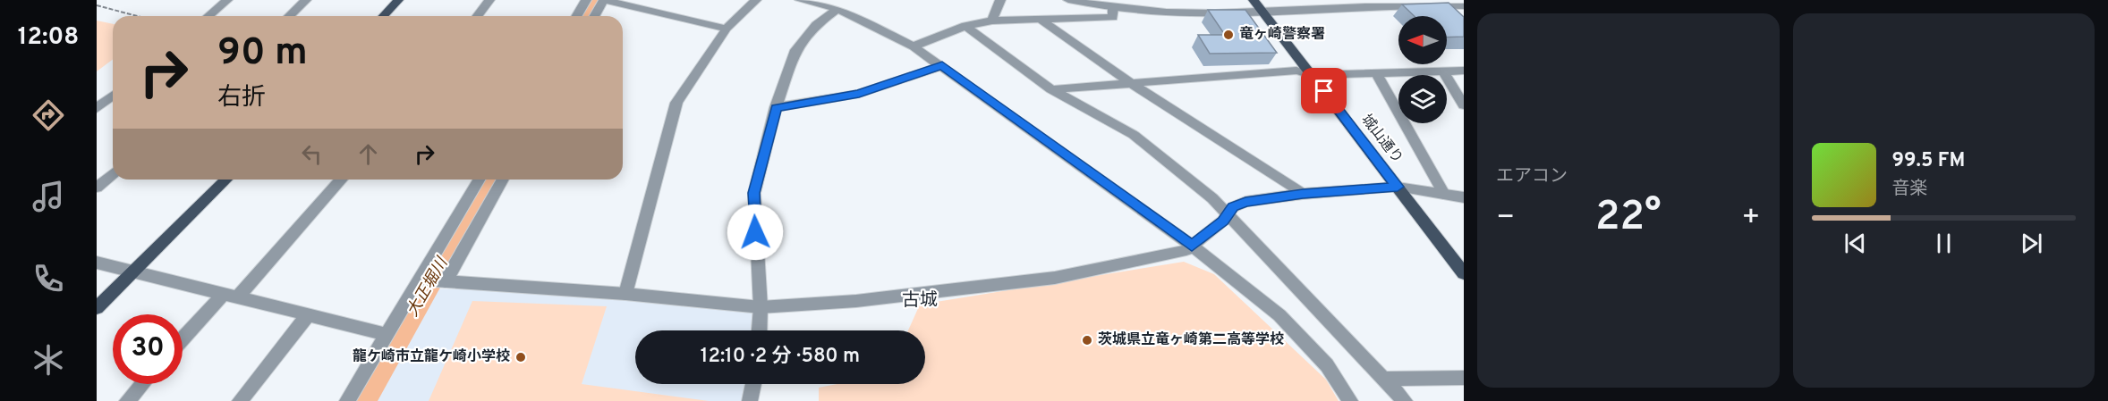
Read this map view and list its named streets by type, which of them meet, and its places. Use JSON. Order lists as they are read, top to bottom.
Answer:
{
  "streets": {
    "main road": ["城山通り"]
  },
  "districts": ["古城"],
  "water": ["大正堀川"],
  "places": ["竜ヶ崎警察署", "茨城県立竜ヶ崎第二高等学校", "龍ケ崎市立龍ケ崎小学校"],
  "north": "left",
  "page": {
    "tabs": "12:08",
    "tile": "エアコン",
    "turn": ["90 m", "右折"],
    "song": ["99.5 FM", "音楽"],
    "heat": ["−", "22°", "+"],
    "limit": "30",
    "trip": "12:10 · 2 分 · 580 m"
  }
}
